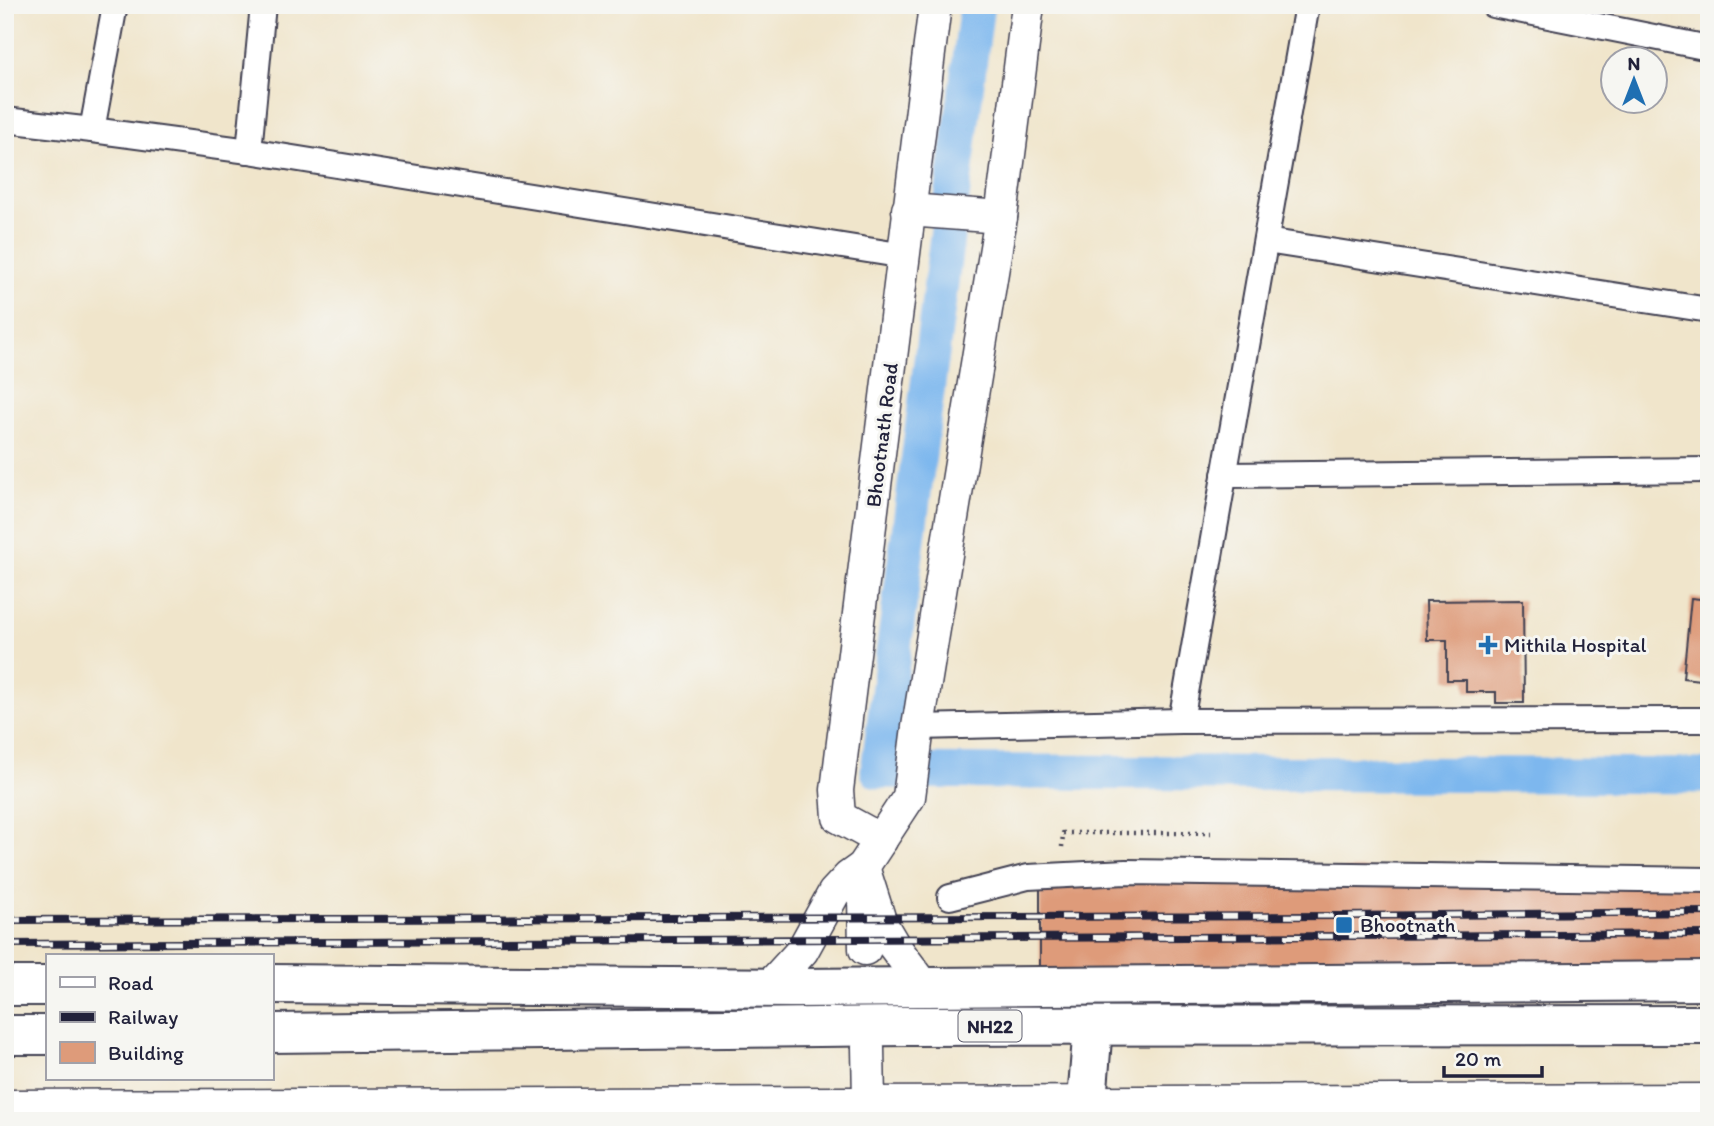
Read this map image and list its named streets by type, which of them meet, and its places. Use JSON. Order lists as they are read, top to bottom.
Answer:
{
  "streets": {
    "highway": ["NH22"],
    "street": ["Bhootnath Road"]
  },
  "places": {
    "health": ["Mithila Hospital"],
    "transit": ["Bhootnath"]
  },
  "legend": ["Road", "Railway", "Building"],
  "scale_bar": "20 m",
  "north": "top"
}
